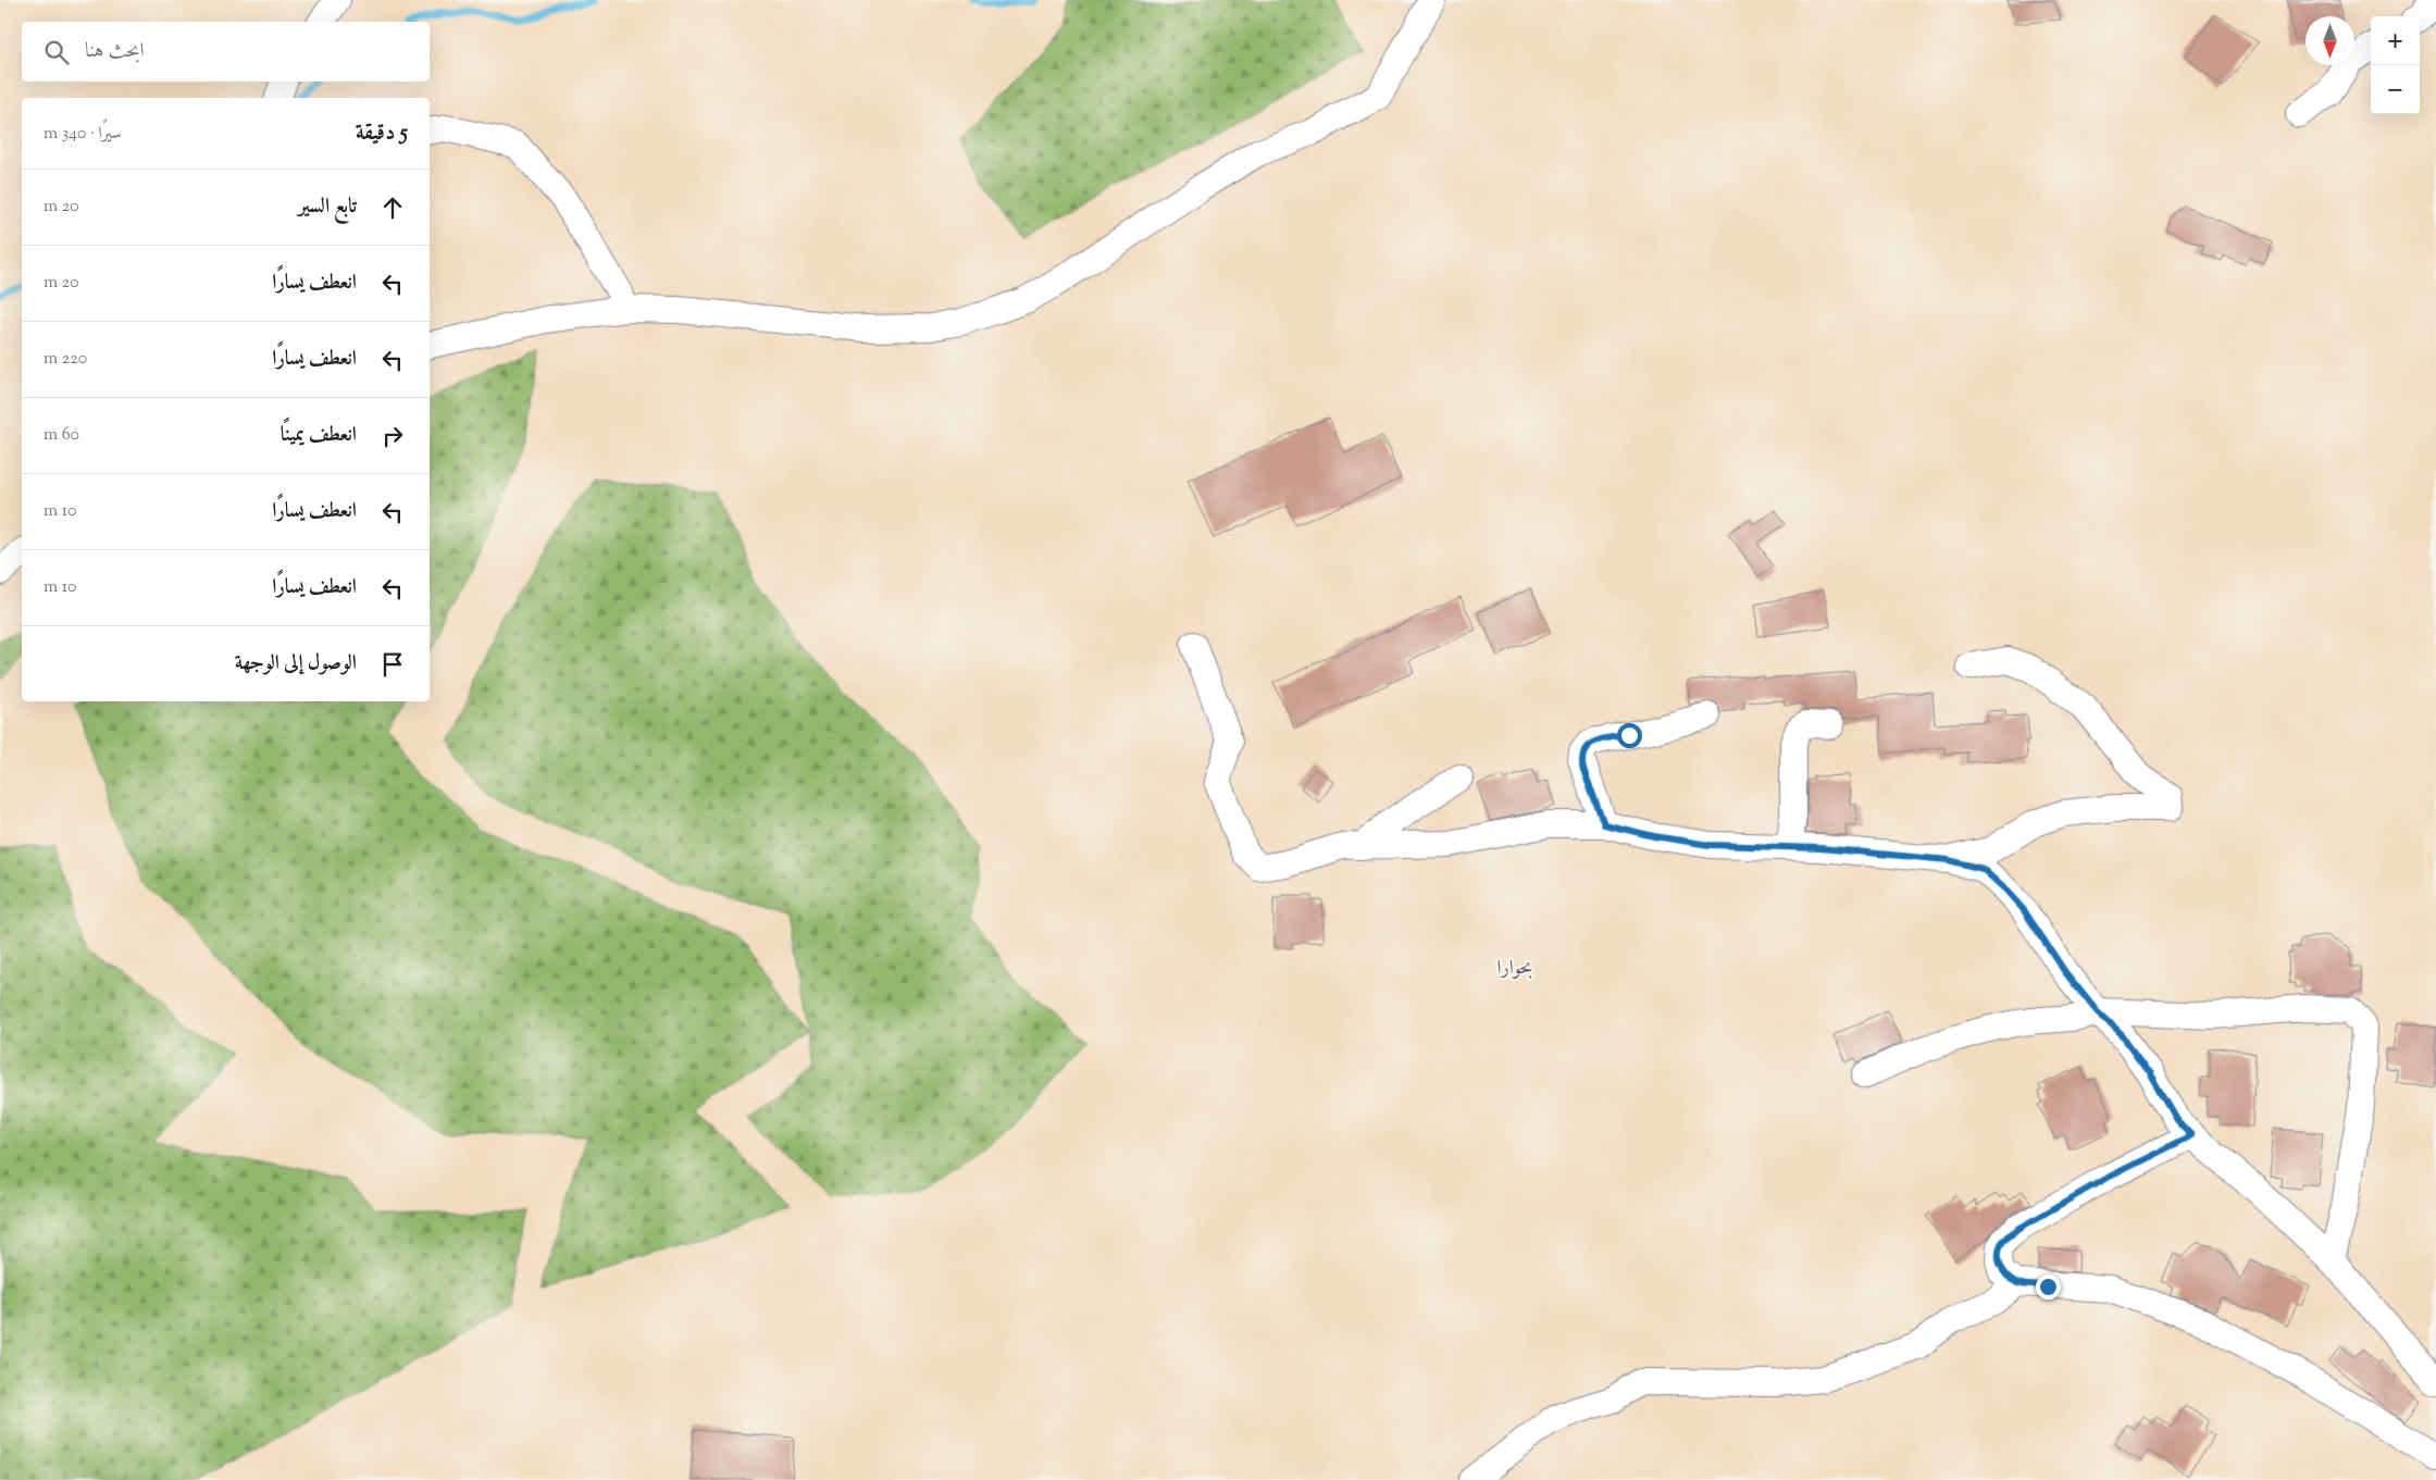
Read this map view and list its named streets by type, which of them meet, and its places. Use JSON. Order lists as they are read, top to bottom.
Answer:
{
  "districts": ["بحوارا"],
  "north": "bottom",
  "page": {
    "map_buttons": ["+", "−"],
    "search": "ابحث هنا",
    "heading": ["5 دقيقة", "سيرًا · 340 m"],
    "list": [
      ["تابع السير", "20 m"],
      ["انعطف يسارًا", "20 m"],
      ["انعطف يسارًا", "220 m"],
      ["انعطف يمينًا", "60 m"],
      ["انعطف يسارًا", "10 m"],
      ["انعطف يسارًا", "10 m"],
      "الوصول إلى الوجهة"
    ]
  }
}
